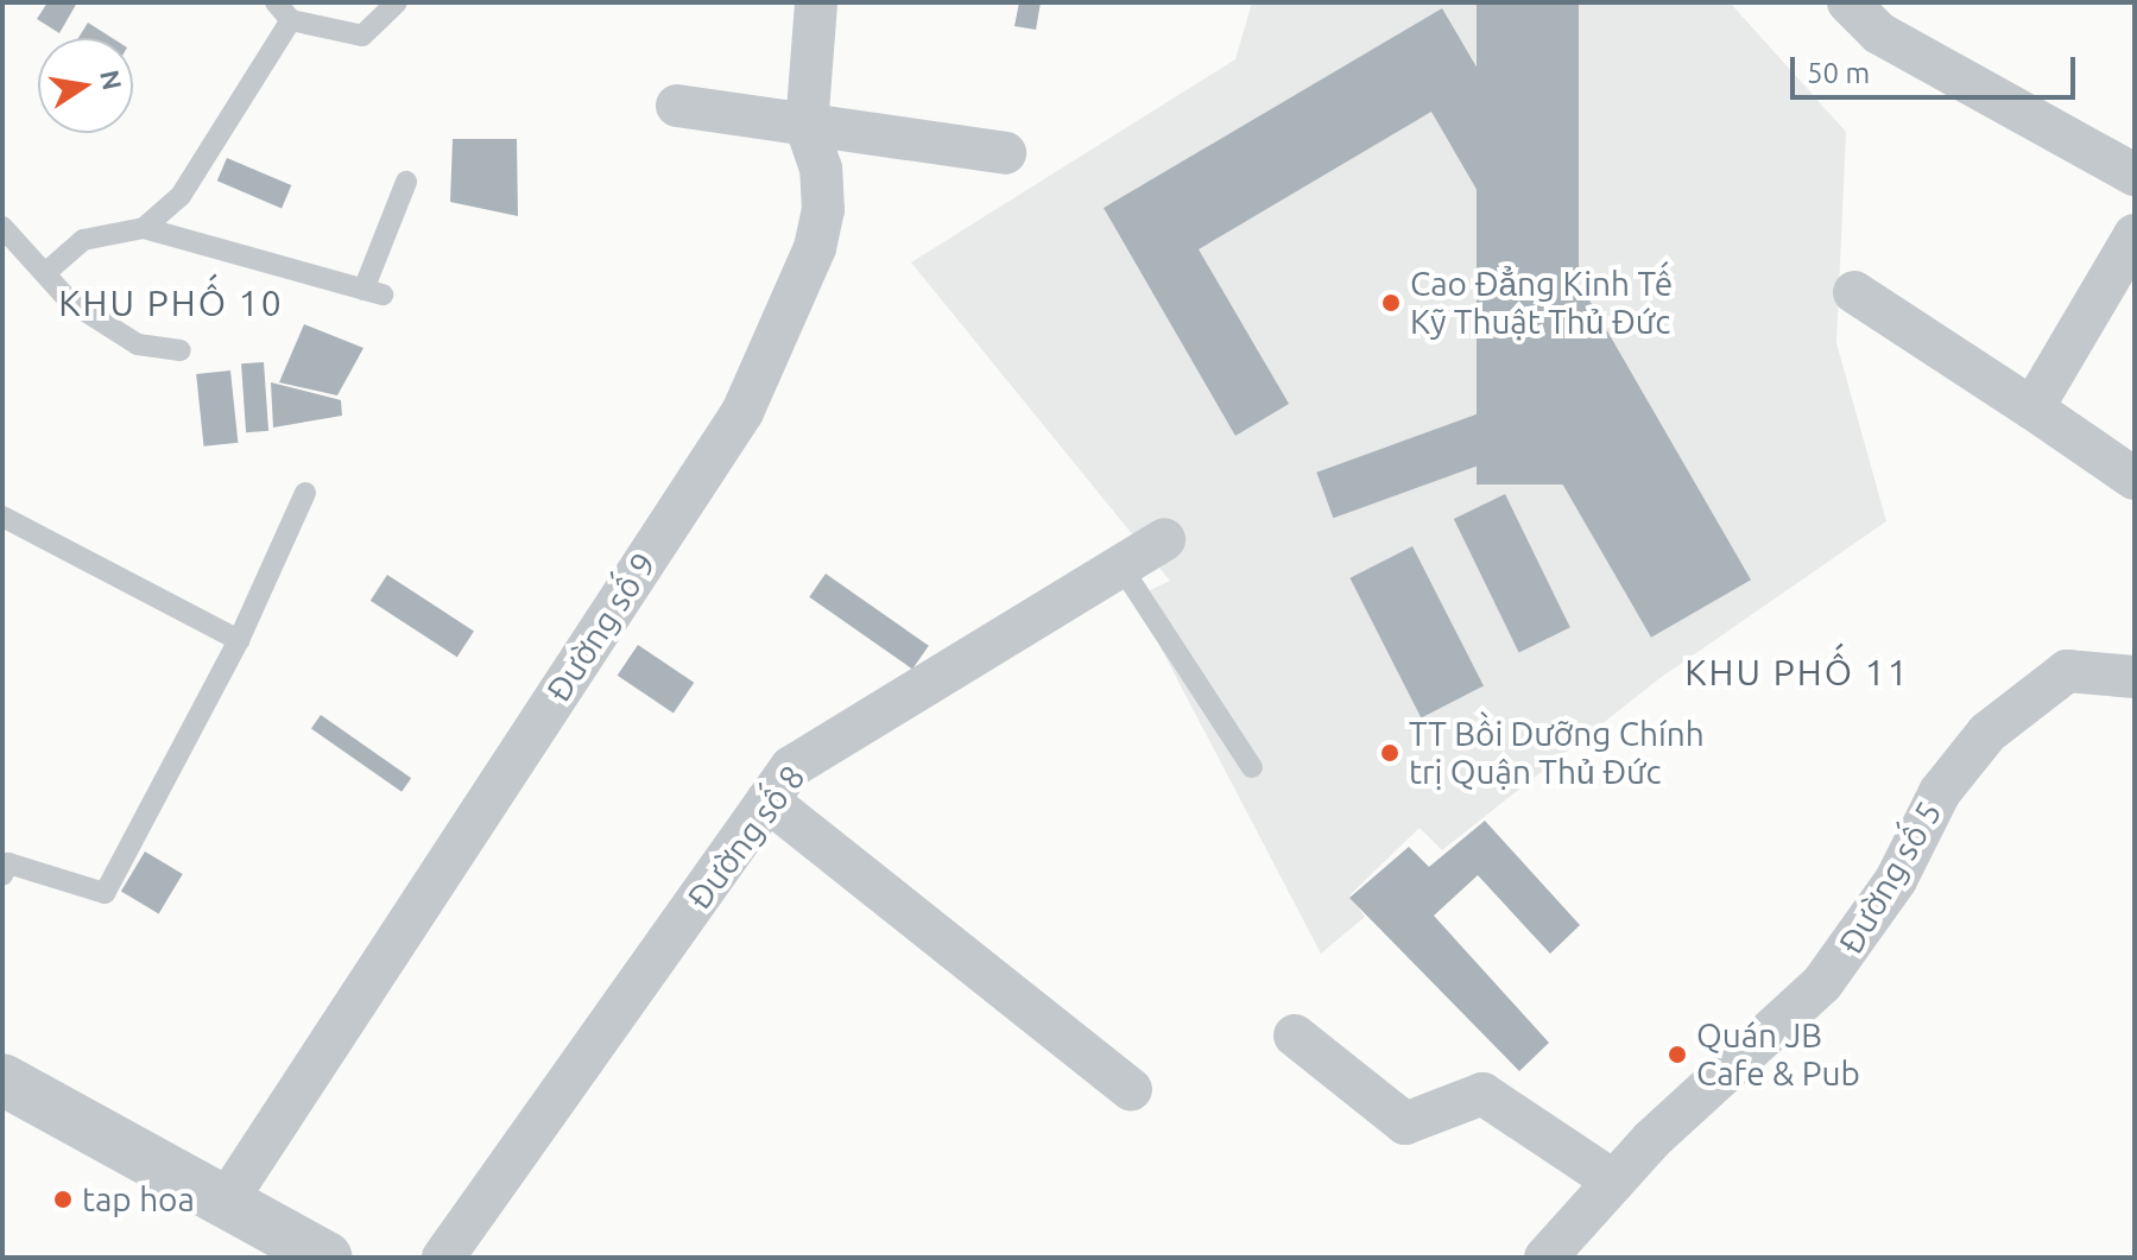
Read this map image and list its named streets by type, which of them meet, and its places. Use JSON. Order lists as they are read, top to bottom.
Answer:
{
  "streets": {
    "street": ["Đường số 9", "Đường số 8", "Đường số 5"]
  },
  "districts": ["KHU PHỐ 10", "KHU PHỐ 11"],
  "places": [
    "Cao Đẳng Kinh Tế Kỹ Thuật Thủ Đức",
    "TT Bồi Dưỡng Chính trị Quận Thủ Đức",
    "Quán JB Cafe & Pub",
    "tap hoa"
  ],
  "scale_bar": "50 m",
  "north": "right"
}
